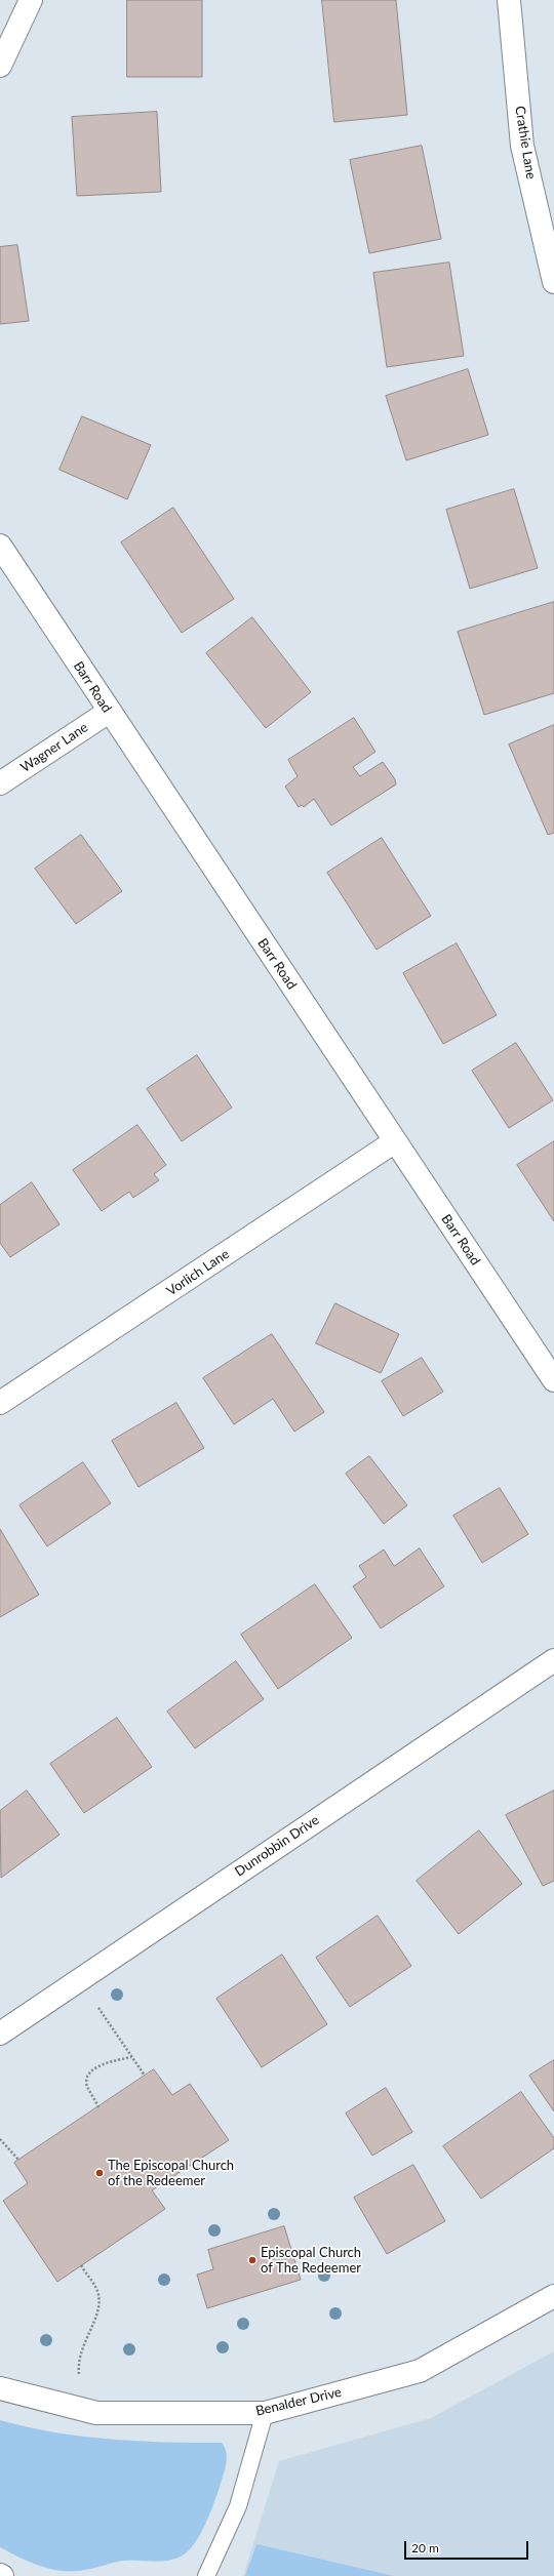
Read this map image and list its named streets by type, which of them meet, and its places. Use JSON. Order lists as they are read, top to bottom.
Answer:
{
  "streets": {
    "street": [
      "Crathie Lane",
      "Barr Road",
      "Wagner Lane",
      "Vorlich Lane",
      "Dunrobbin Drive",
      "Benalder Drive"
    ]
  },
  "crossings": [
    ["Barr Road", "Wagner Lane"],
    ["Barr Road", "Vorlich Lane"]
  ],
  "places": ["The Episcopal Church of the Redeemer", "Episcopal Church of The Redeemer"],
  "scale_bar": "20 m"
}
